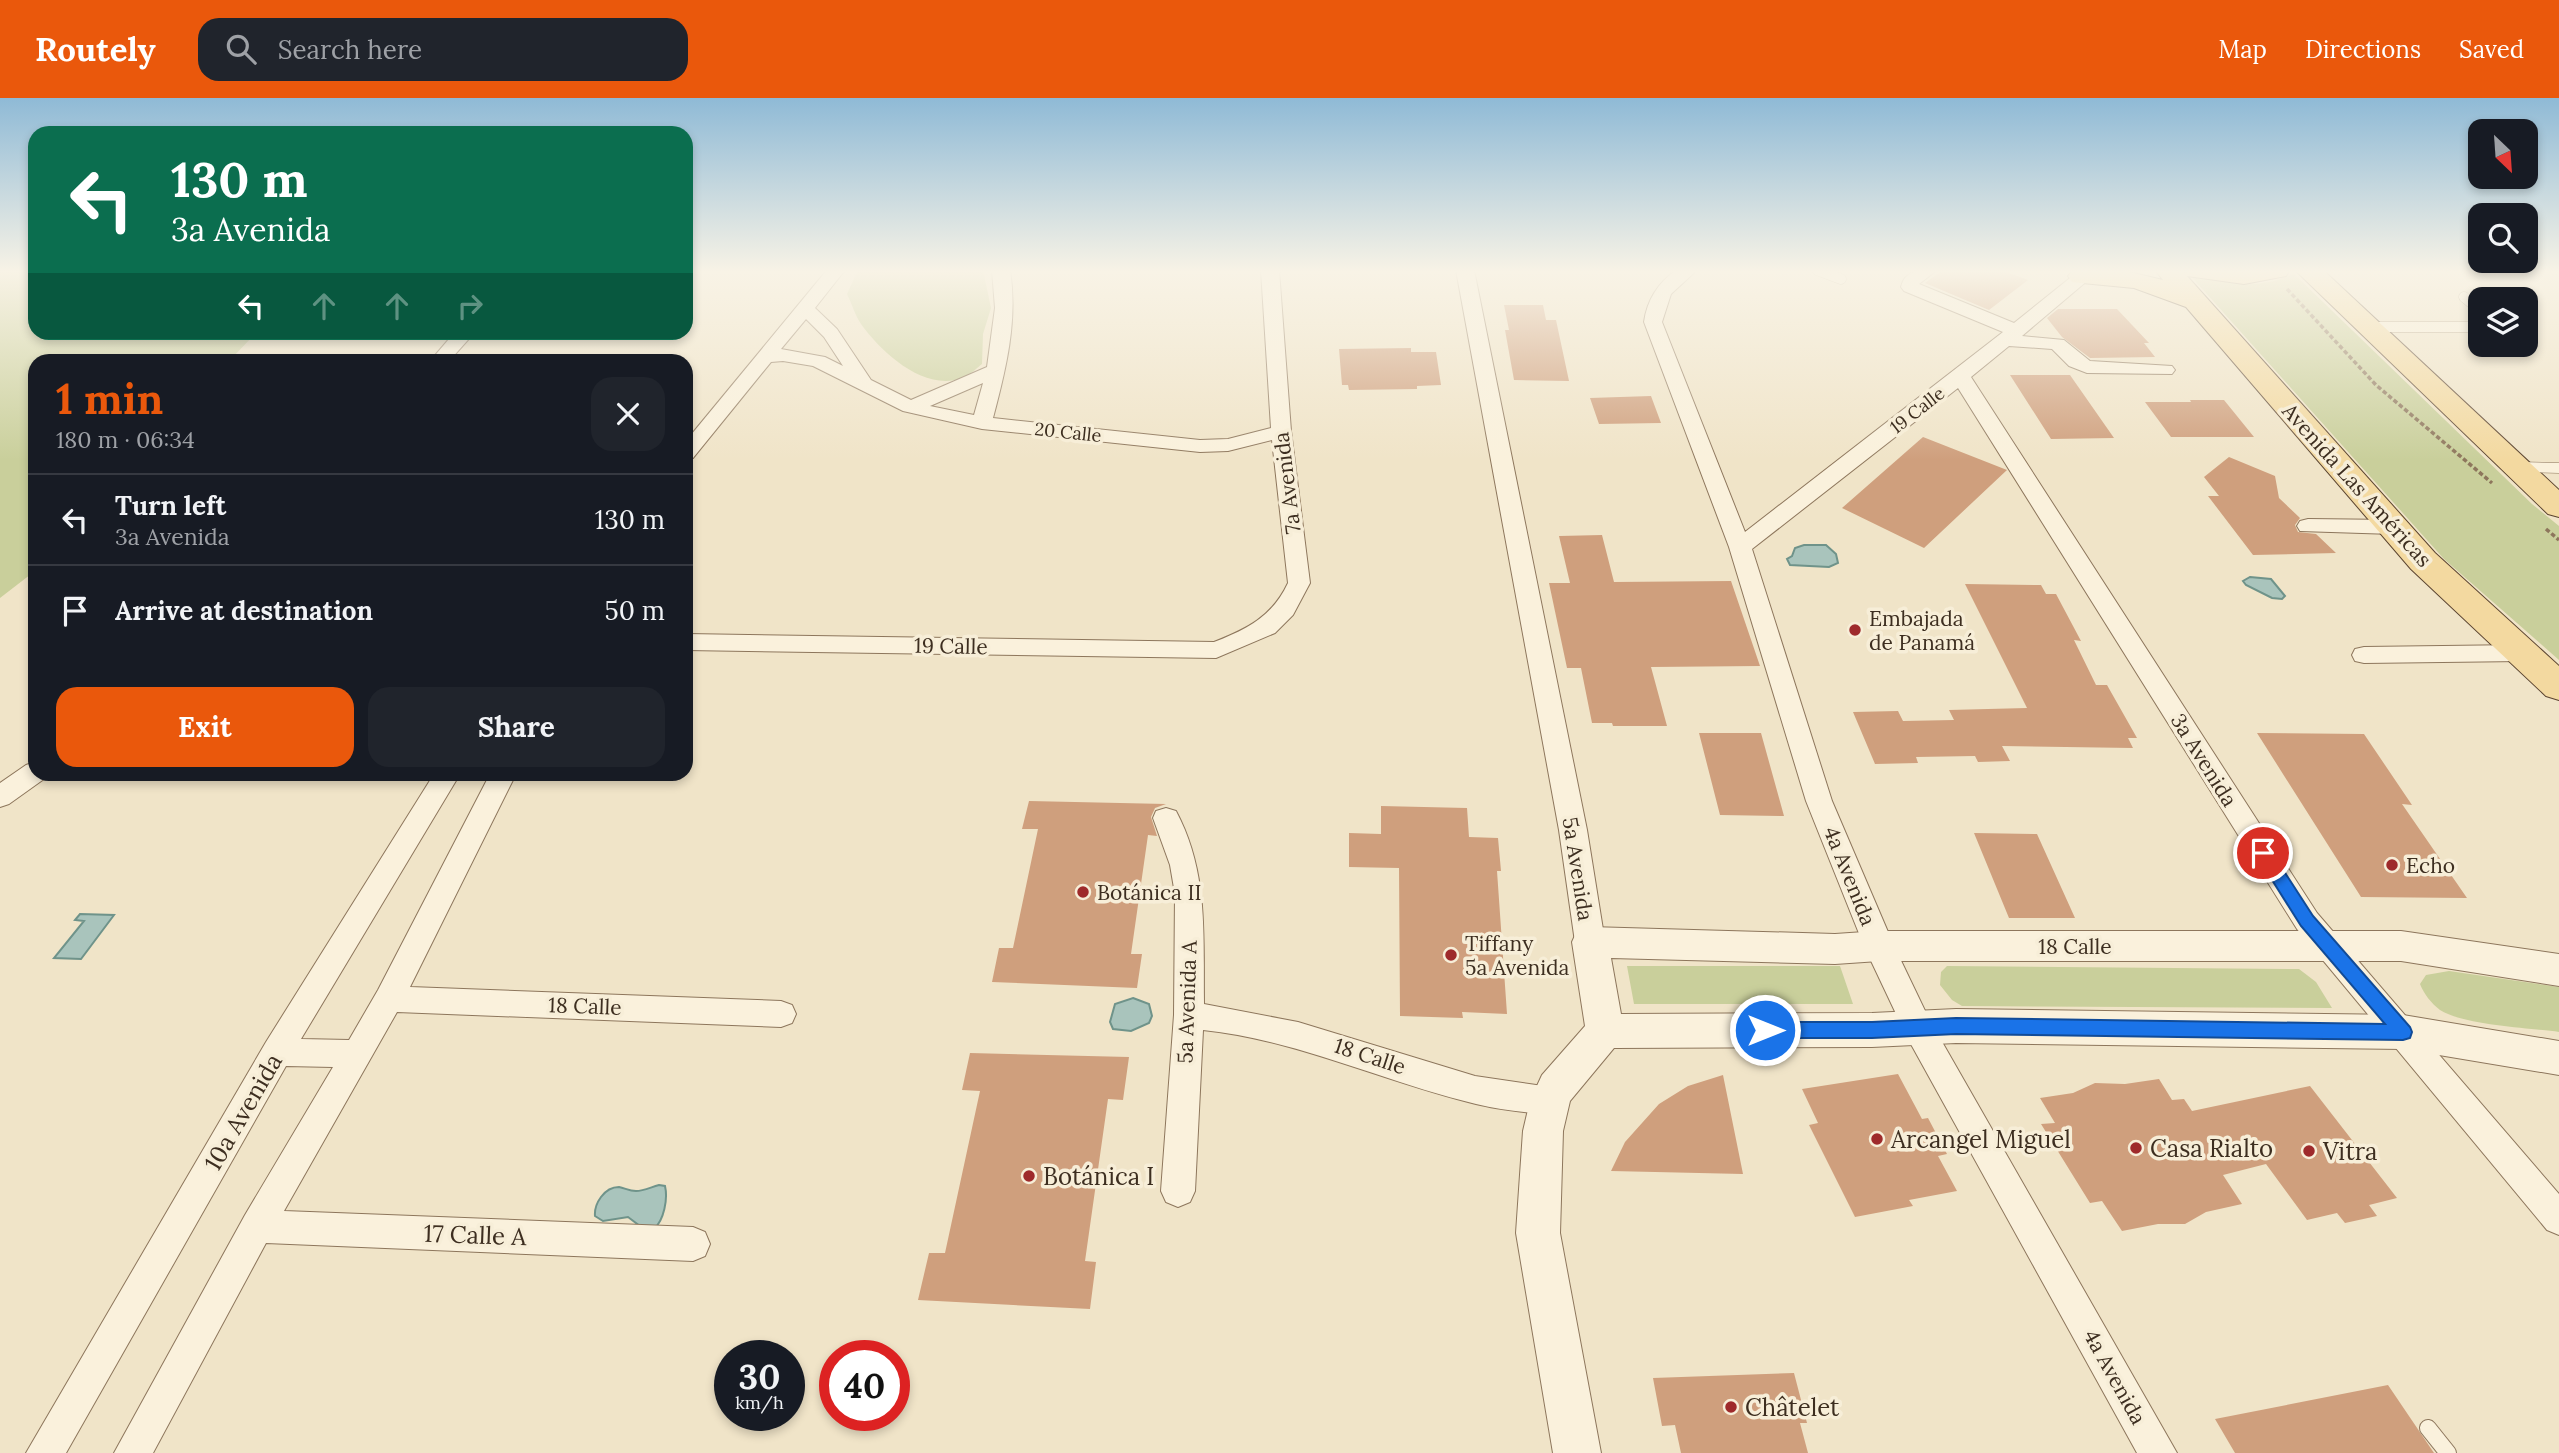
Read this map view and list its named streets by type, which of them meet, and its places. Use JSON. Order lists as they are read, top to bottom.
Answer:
{
  "streets": {
    "main road": ["Avenida Las Américas"],
    "street": [
      "19 Calle",
      "20 Calle",
      "7a Avenida",
      "3a Avenida",
      "5a Avenida",
      "4a Avenida",
      "18 Calle",
      "5a Avenida A",
      "10a Avenida",
      "17 Calle A"
    ]
  },
  "crossings": [
    ["19 Calle", "7a Avenida"],
    ["19 Calle", "3a Avenida"],
    ["19 Calle", "4a Avenida"],
    ["20 Calle", "7a Avenida"],
    ["3a Avenida", "18 Calle"],
    ["5a Avenida", "18 Calle"],
    ["4a Avenida", "18 Calle"],
    ["18 Calle", "5a Avenida A"]
  ],
  "places": [
    "Embajada de Panamá",
    "Echo",
    "Botánica II",
    "Tiffany 5a Avenida",
    "Arcangel Miguel",
    "Casa Rialto",
    "Vitra",
    "Botánica I",
    "Châtelet"
  ],
  "north": "bottom right",
  "page": {
    "header": "Routely",
    "search": "Search here",
    "nav": ["Map", "Directions", "Saved"],
    "turn": ["130 m", "3a Avenida"],
    "heading": ["1 min", "180 m · 06:34"],
    "list": [
      {
        "name": "Turn left",
        "note": "3a Avenida",
        "value": "130 m"
      },
      {
        "name": "Arrive at destination",
        "value": "50 m"
      }
    ],
    "buttons": ["Exit", "Share"],
    "speed": "30 km/h",
    "limit": "40"
  }
}
